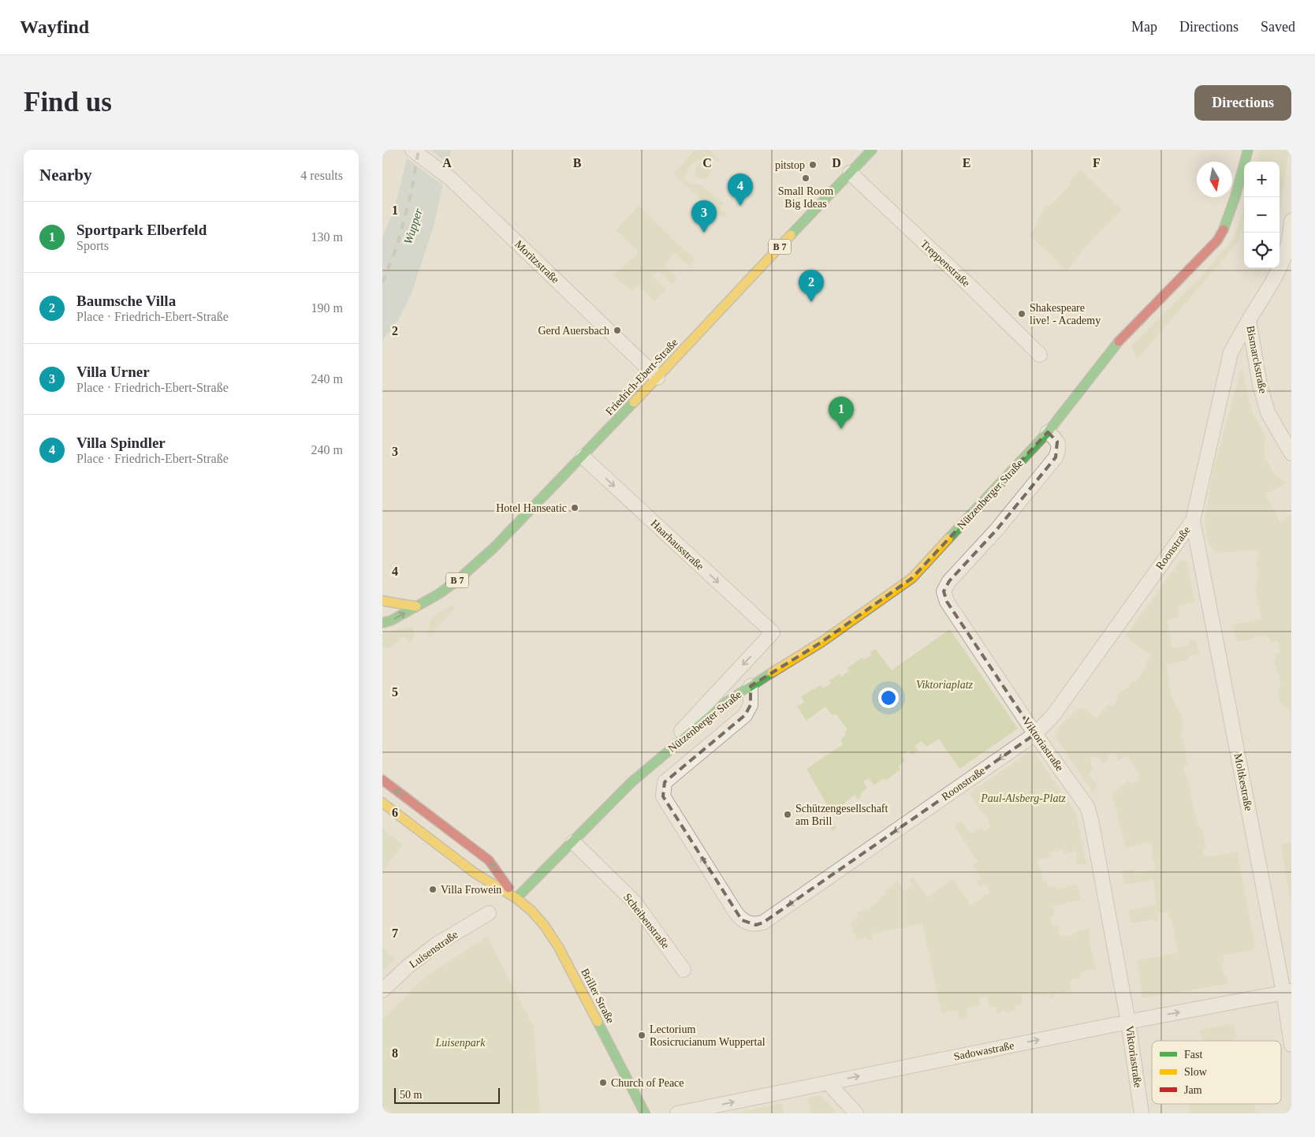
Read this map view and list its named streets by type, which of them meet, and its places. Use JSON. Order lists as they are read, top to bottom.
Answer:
{
  "streets": {
    "main road": [
      "B 7",
      "Friedrich-Ebert-Straße",
      "Nützenberger Straße",
      "Briller Straße"
    ],
    "street": [
      "Moritzstraße",
      "Treppenstraße",
      "Bismarckstraße",
      "Haarhausstraße",
      "Roonstraße",
      "Viktoriastraße",
      "Moltkestraße",
      "Scheibenstraße",
      "Luisenstraße",
      "Sadowastraße"
    ]
  },
  "crossings": [
    ["Moritzstraße", "Friedrich-Ebert-Straße"],
    ["Treppenstraße", "Friedrich-Ebert-Straße"],
    ["Bismarckstraße", "Roonstraße"],
    ["Friedrich-Ebert-Straße", "Haarhausstraße"],
    ["Nützenberger Straße", "Haarhausstraße"],
    ["Nützenberger Straße", "Roonstraße"],
    ["Nützenberger Straße", "Viktoriastraße"],
    ["Nützenberger Straße", "Scheibenstraße"],
    ["Nützenberger Straße", "Briller Straße"],
    ["Roonstraße", "Viktoriastraße"],
    ["Roonstraße", "Moltkestraße"],
    ["Viktoriastraße", "Sadowastraße"],
    ["Moltkestraße", "Sadowastraße"]
  ],
  "one_way": ["Haarhausstraße", "Sadowastraße"],
  "water": ["Wupper"],
  "parks": ["Viktoriaplatz", "Paul-Alsberg-Platz", "Luisenpark"],
  "places": [
    "pitstop",
    "Small Room Big Ideas",
    "Shakespeare live! - Academy",
    "Gerd Auersbach",
    "Hotel Hanseatic",
    "Schützengesellschaft am Brill",
    "Villa Frowein",
    "Lectorium Rosicrucianum Wuppertal",
    "Church of Peace"
  ],
  "legend": ["Fast", "Slow", "Jam"],
  "scale_bar": "50 m",
  "north": "bottom",
  "page": {
    "header": "Wayfind",
    "nav": ["Map", "Directions", "Saved"],
    "buttons": "Directions",
    "title": "Find us",
    "heading": ["Nearby", "4 results"],
    "map_buttons": ["+", "−"],
    "pins": [
      "4",
      "3",
      "2",
      "1"
    ],
    "list": [
      {
        "mark": "1",
        "name": "Sportpark Elberfeld",
        "note": "Sports",
        "value": "130 m"
      },
      {
        "mark": "2",
        "name": "Baumsche Villa",
        "note": "Place · Friedrich-Ebert-Straße",
        "value": "190 m"
      },
      {
        "mark": "3",
        "name": "Villa Urner",
        "note": "Place · Friedrich-Ebert-Straße",
        "value": "240 m"
      },
      {
        "mark": "4",
        "name": "Villa Spindler",
        "note": "Place · Friedrich-Ebert-Straße",
        "value": "240 m"
      }
    ],
    "scale": "50 m"
  },
  "grid": {
    "columns": [
      "A",
      "B",
      "C",
      "D",
      "E",
      "F"
    ],
    "rows": [
      "1",
      "2",
      "3",
      "4",
      "5",
      "6",
      "7",
      "8"
    ]
  }
}
